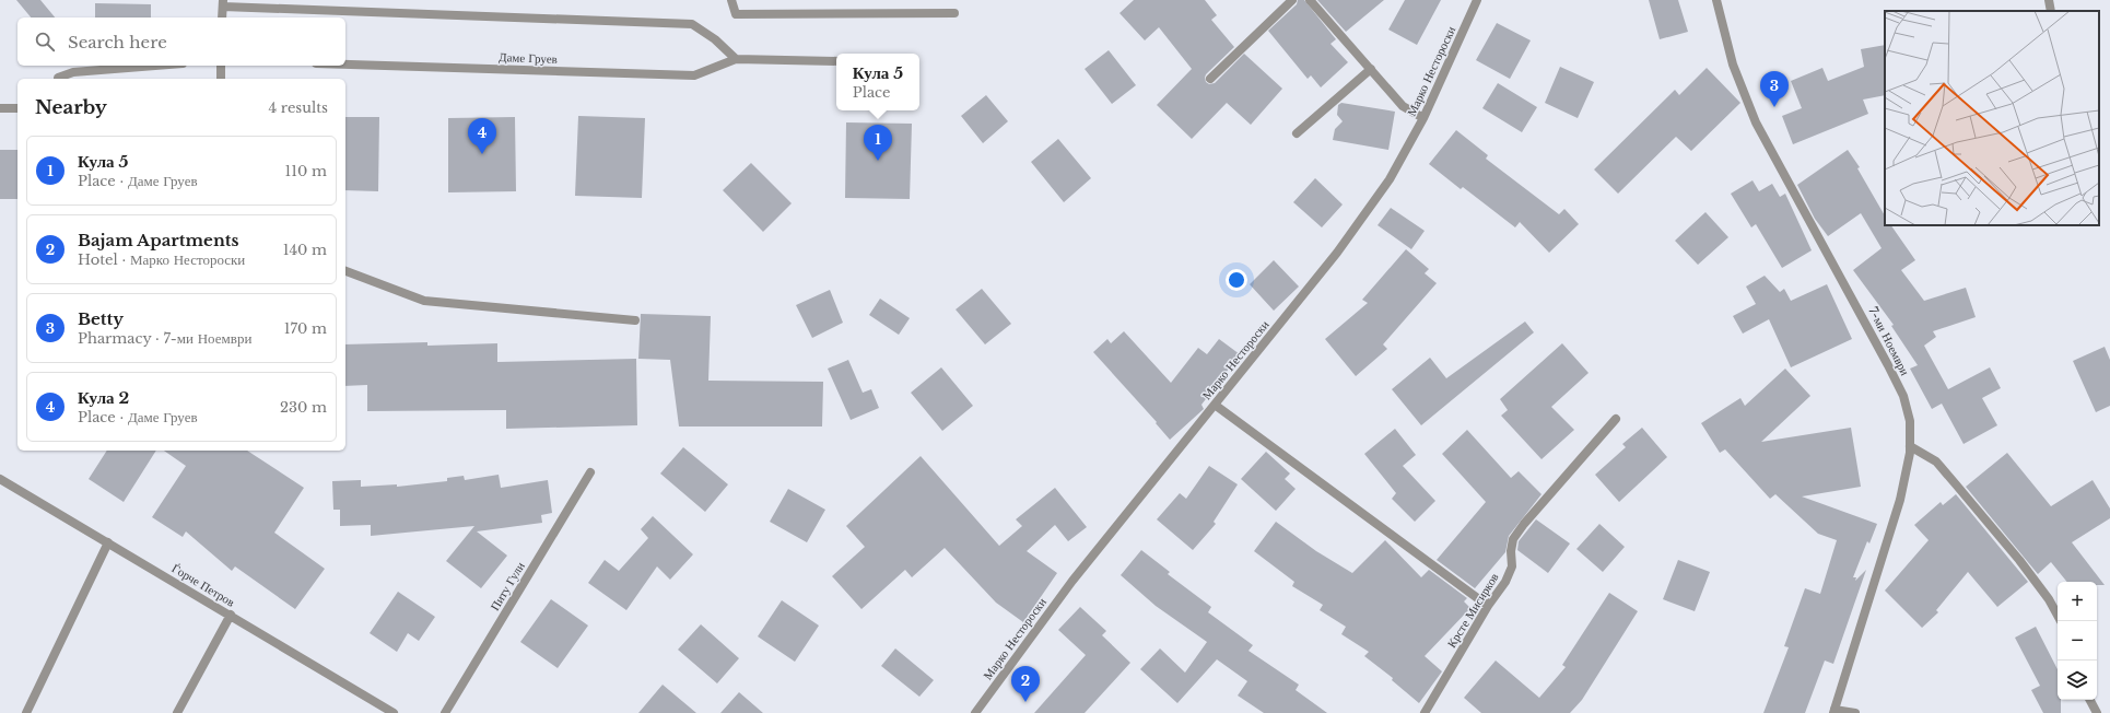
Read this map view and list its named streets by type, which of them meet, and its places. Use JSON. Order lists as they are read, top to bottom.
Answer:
{
  "streets": {
    "street": [
      "Даме Груев",
      "Марко Нестороски",
      "7-ми Ноември",
      "Ѓорче Петров",
      "Питу Гули",
      "Крсте Мисирков"
    ]
  },
  "page": {
    "search": "Search here",
    "popup": ["Кула 5", "Place"],
    "pins": [
      "3",
      "4",
      "1",
      "2"
    ],
    "heading": ["Nearby", "4 results"],
    "list": [
      {
        "mark": "1",
        "name": "Кула 5",
        "note": "Place · Даме Груев",
        "value": "110 m"
      },
      {
        "mark": "2",
        "name": "Bajam Apartments",
        "note": "Hotel · Марко Нестороски",
        "value": "140 m"
      },
      {
        "mark": "3",
        "name": "Betty",
        "note": "Pharmacy · 7-ми Ноември",
        "value": "170 m"
      },
      {
        "mark": "4",
        "name": "Кула 2",
        "note": "Place · Даме Груев",
        "value": "230 m"
      }
    ],
    "map_buttons": ["+", "−"]
  }
}
